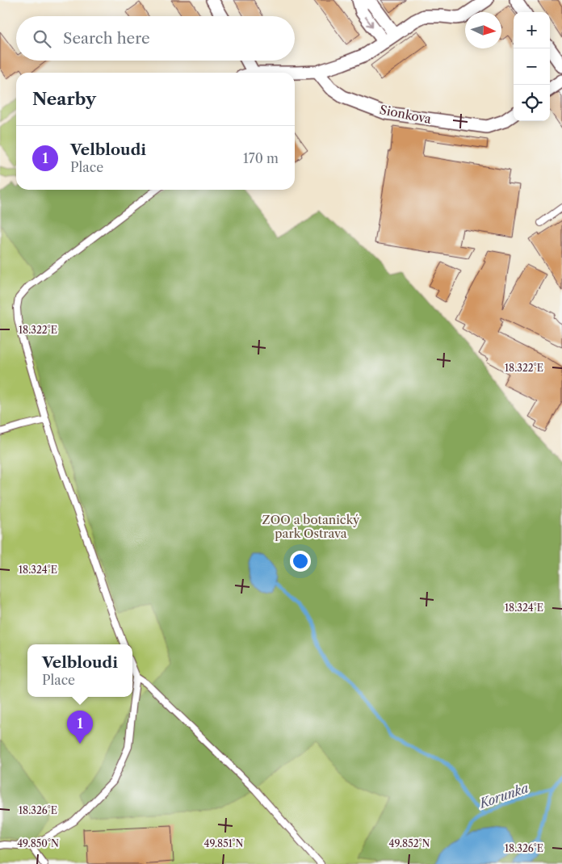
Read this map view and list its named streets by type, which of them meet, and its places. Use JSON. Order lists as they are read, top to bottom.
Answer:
{
  "streets": {
    "street": ["Sionkova"]
  },
  "water": ["Korunka"],
  "parks": ["ZOO a botanický park Ostrava"],
  "north": "right",
  "page": {
    "map_buttons": ["+", "−"],
    "search": "Search here",
    "heading": "Nearby",
    "list": [
      {
        "mark": "1",
        "name": "Velbloudi",
        "note": "Place",
        "value": "170 m"
      }
    ],
    "popup": ["Velbloudi", "Place"],
    "pins": "1"
  },
  "coordinates": [
    "18.322°E",
    "18.324°E",
    "18.326°E",
    "49.850°N",
    "49.851°N",
    "49.852°N"
  ]
}
